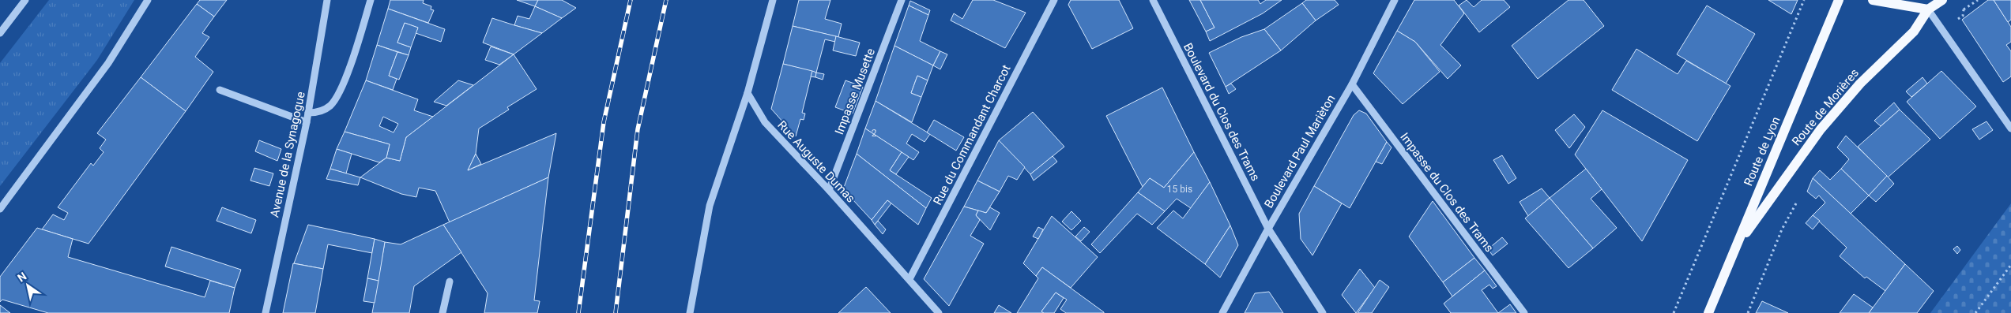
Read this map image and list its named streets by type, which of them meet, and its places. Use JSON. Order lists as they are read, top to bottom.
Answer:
{
  "streets": {
    "main road": ["Route de Morières", "Route de Lyon"],
    "street": [
      "Impasse Musette",
      "Boulevard du Clos des Trams",
      "Rue du Commandant Charcot",
      "Boulevard Paul Marièton",
      "Avenue de la Synagogue",
      "Rue Auguste Dumas",
      "Impasse du Clos des Trams"
    ]
  },
  "crossings": [
    ["Impasse Musette", "Rue Auguste Dumas"],
    ["Route de Morières", "Route de Lyon"],
    ["Boulevard du Clos des Trams", "Boulevard Paul Marièton"],
    ["Rue du Commandant Charcot", "Rue Auguste Dumas"],
    ["Boulevard Paul Marièton", "Impasse du Clos des Trams"]
  ],
  "house_numbers": ["2", "15 bis"],
  "north": "top left"
}
